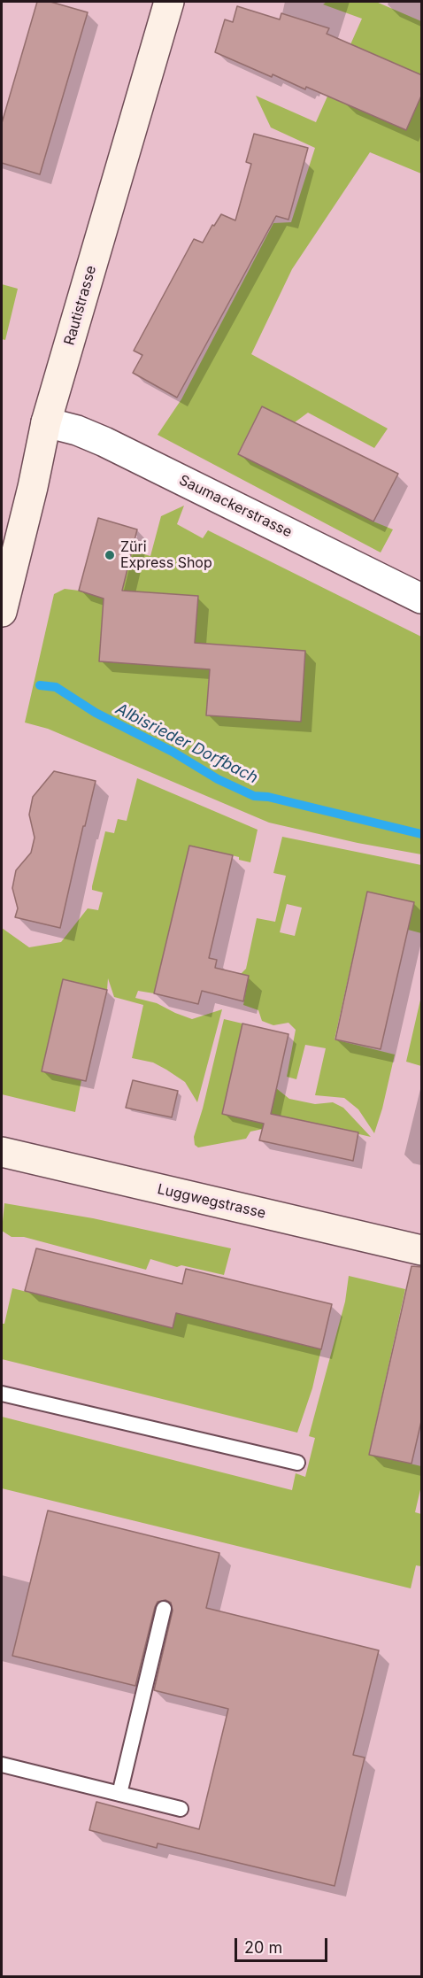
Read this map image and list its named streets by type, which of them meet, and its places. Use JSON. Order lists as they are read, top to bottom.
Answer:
{
  "streets": {
    "street": ["Rautistrasse", "Saumackerstrasse", "Luggwegstrasse"]
  },
  "crossings": [
    ["Rautistrasse", "Saumackerstrasse"]
  ],
  "water": ["Albisrieder Dorfbach"],
  "places": ["Züri Express Shop"],
  "scale_bar": "20 m"
}
